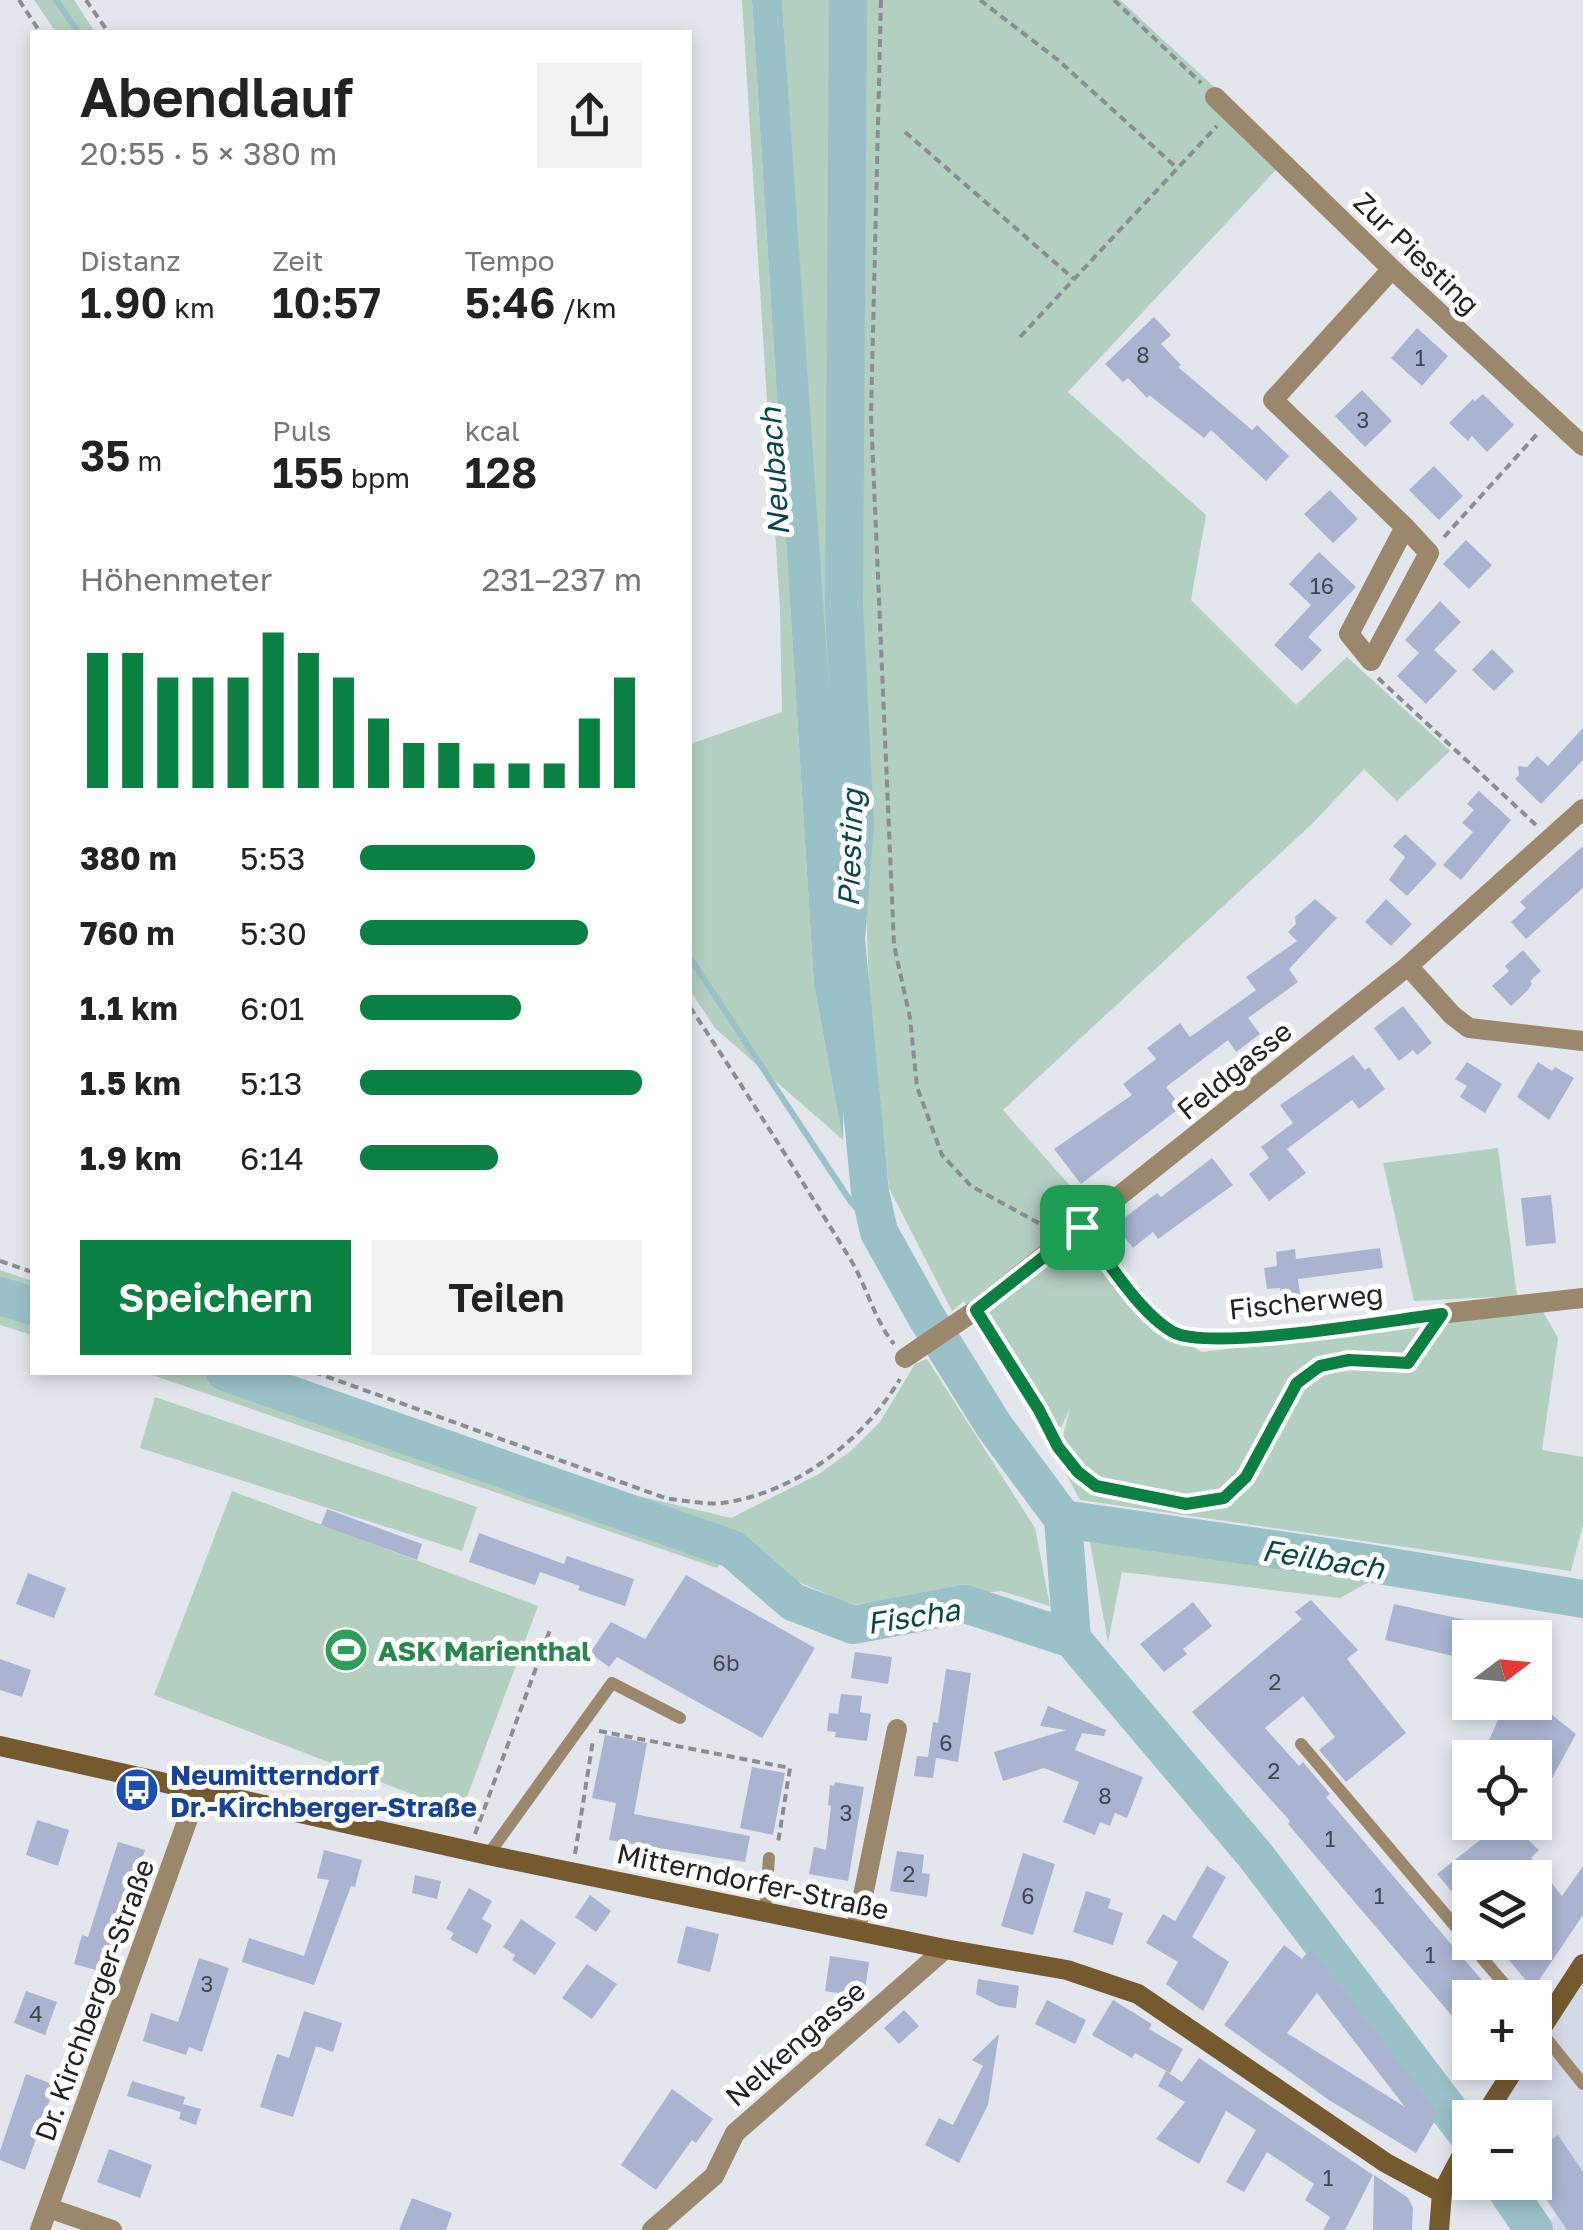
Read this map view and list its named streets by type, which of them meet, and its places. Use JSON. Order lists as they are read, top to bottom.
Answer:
{
  "streets": {
    "street": [
      "Zur Piesting",
      "Feldgasse",
      "Fischerweg",
      "Mitterndorfer-Straße",
      "Dr. Kirchberger-Straße",
      "Nelkengasse"
    ]
  },
  "crossings": [
    ["Feldgasse", "Fischerweg"],
    ["Mitterndorfer-Straße", "Dr. Kirchberger-Straße"],
    ["Mitterndorfer-Straße", "Nelkengasse"]
  ],
  "water": [
    "Neubach",
    "Piesting",
    "Feilbach",
    "Fischa"
  ],
  "places": {
    "sports": ["ASK Marienthal"],
    "bus stop": ["Neumitterndorf Dr.-Kirchberger-Straße"]
  },
  "house_numbers": [
    "8",
    "1",
    "3",
    "16",
    "6b",
    "2",
    "6",
    "2",
    "8",
    "3",
    "1",
    "2",
    "6",
    "1",
    "1",
    "3",
    "4",
    "1"
  ],
  "north": "right",
  "page": {
    "heading": ["Abendlauf", "20:55 · 5 × 380 m"],
    "stats": [
      ["Distanz", "1.90 km"],
      ["Zeit", "10:57"],
      ["Tempo", "5:46 /km"],
      ["35 m"],
      ["Puls", "155 bpm"],
      ["kcal", "128"]
    ],
    "chart": ["Höhenmeter", "231–237 m"],
    "list": [
      {
        "name": "380 m",
        "note": "5:53"
      },
      {
        "name": "760 m",
        "note": "5:30"
      },
      {
        "name": "1.1 km",
        "note": "6:01"
      },
      {
        "name": "1.5 km",
        "note": "5:13"
      },
      {
        "name": "1.9 km",
        "note": "6:14"
      }
    ],
    "buttons": ["Speichern", "Teilen"],
    "map_buttons": ["+", "−"]
  }
}
